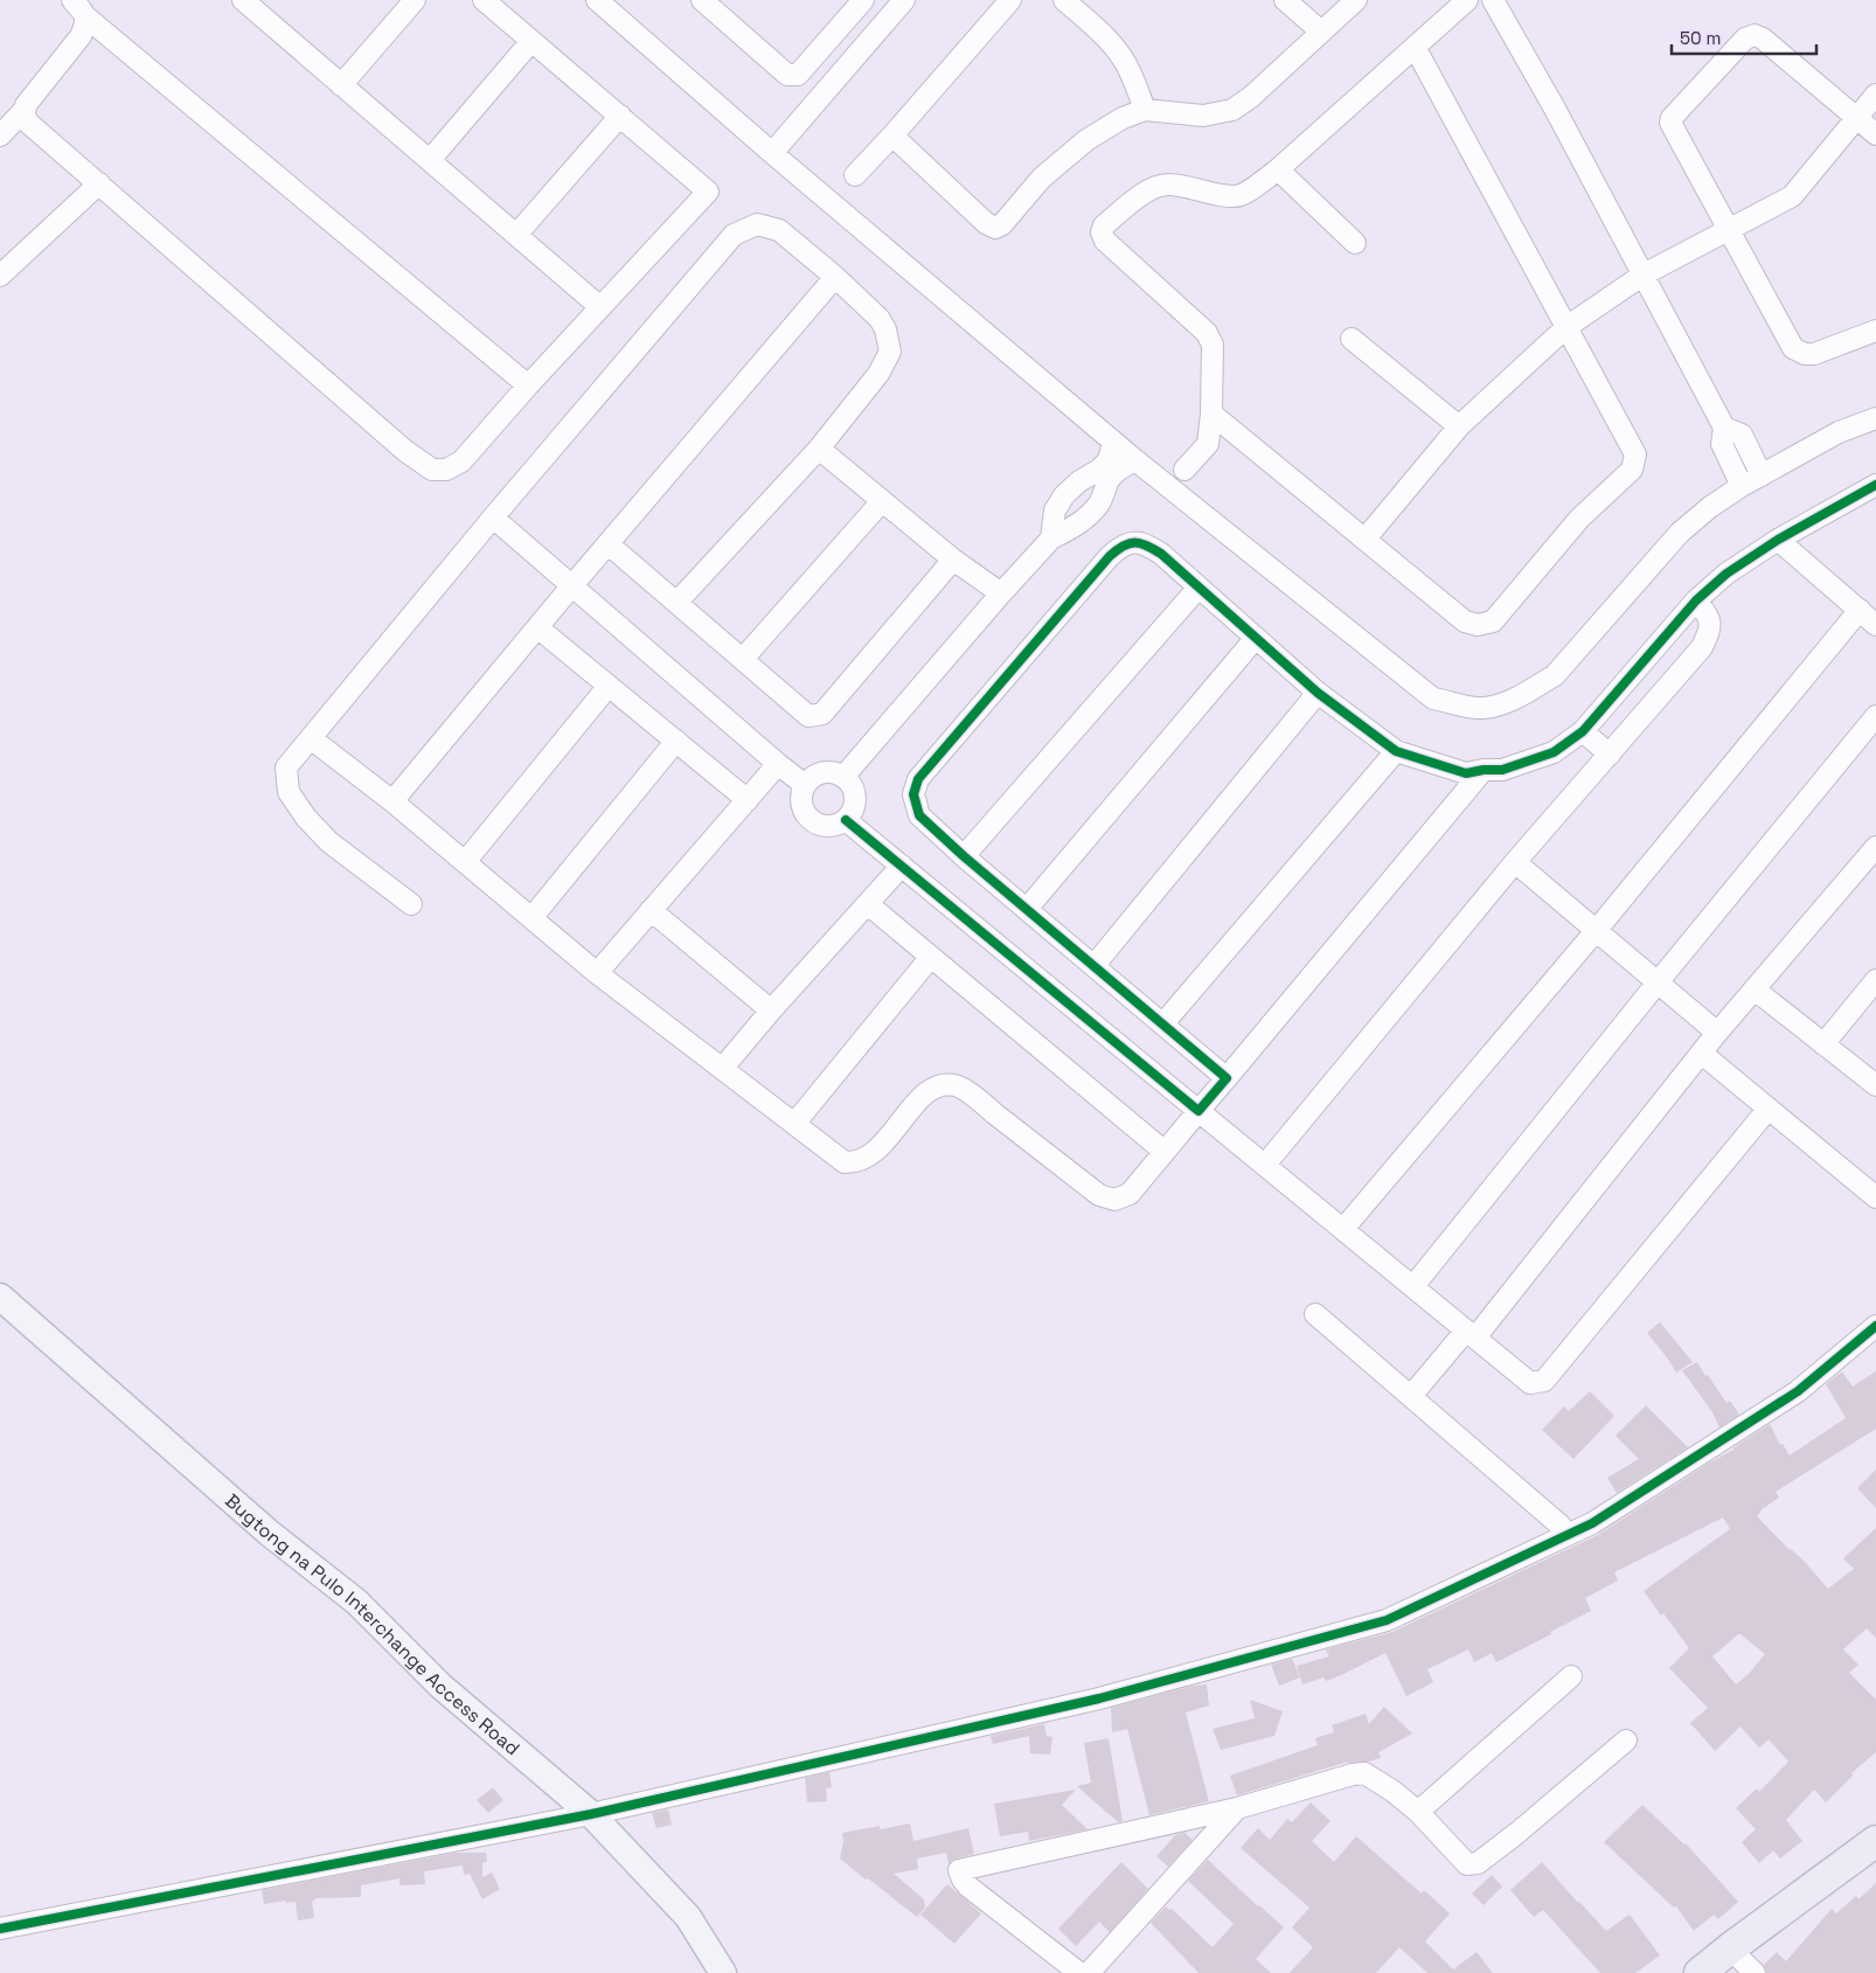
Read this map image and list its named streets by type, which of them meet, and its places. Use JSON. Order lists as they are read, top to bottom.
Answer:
{
  "streets": {
    "main road": ["Bugtong na Pulo Interchange Access Road"]
  },
  "scale_bar": "50 m"
}
